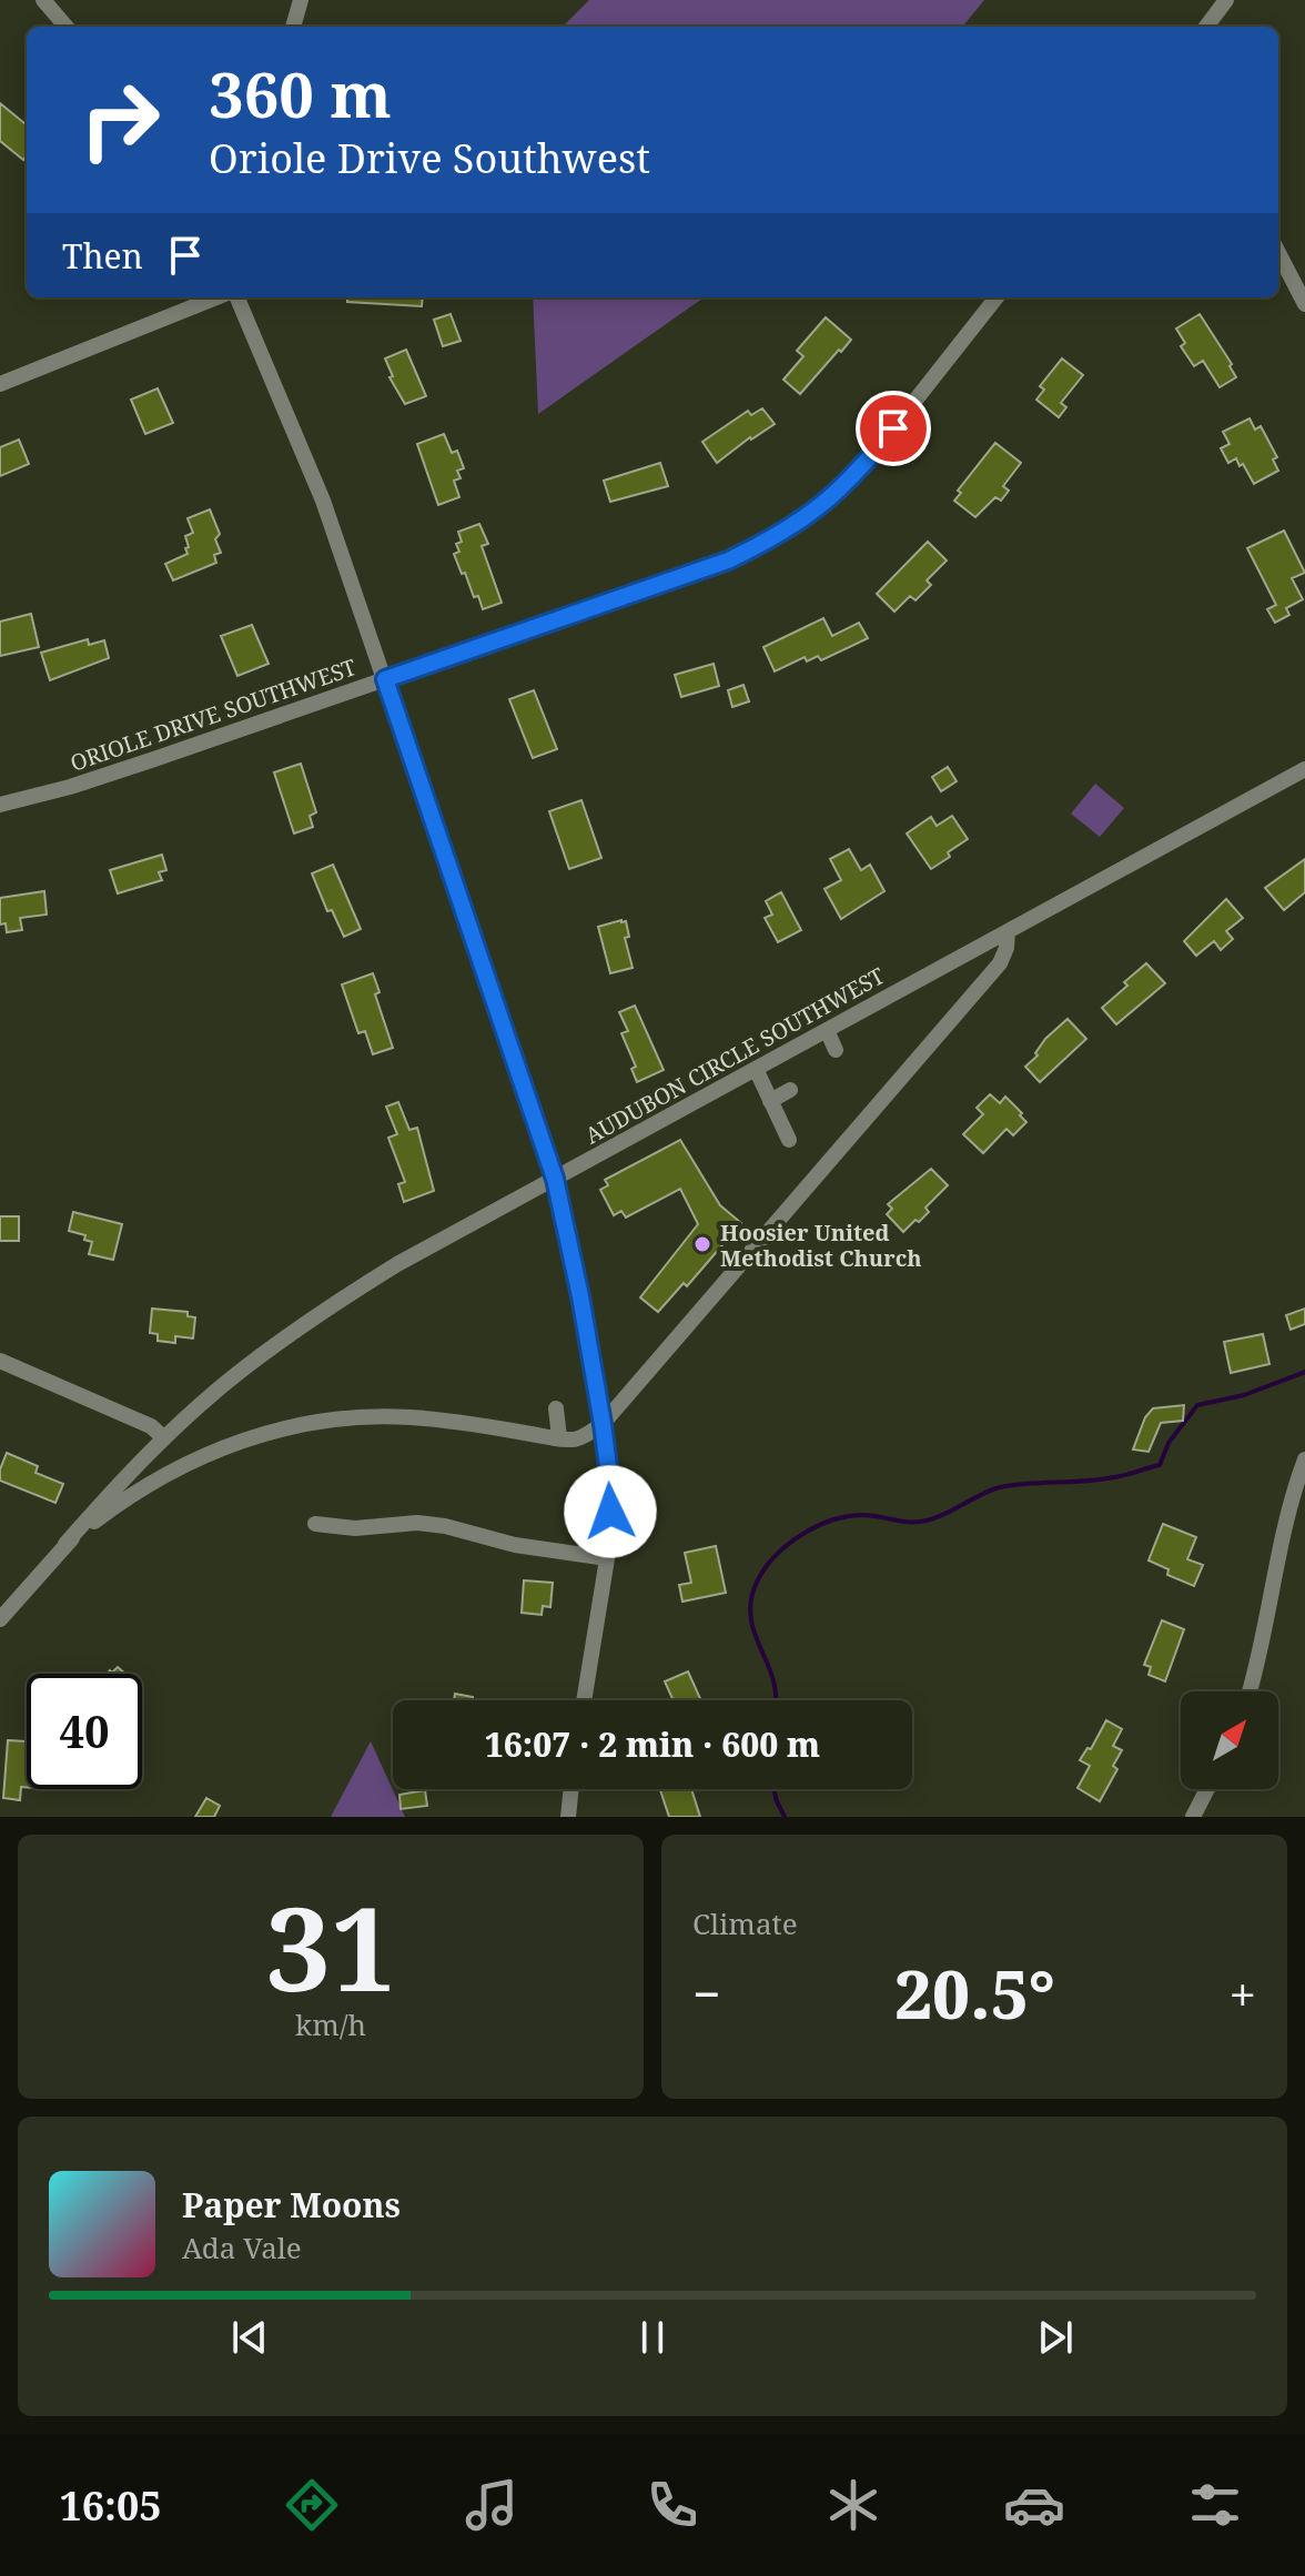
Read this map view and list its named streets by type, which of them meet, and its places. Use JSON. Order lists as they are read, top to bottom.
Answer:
{
  "streets": {
    "street": ["ORIOLE DRIVE SOUTHWEST", "AUDUBON CIRCLE SOUTHWEST"]
  },
  "places": ["Hoosier United Methodist Church"],
  "north": "top right",
  "page": {
    "turn": ["360 m", "Oriole Drive Southwest"],
    "then": "Then",
    "limit": "40",
    "trip": "16:07 · 2 min · 600 m",
    "tile": [
      ["31", "km/h"],
      "Climate"
    ],
    "heat": ["−", "20.5°", "+"],
    "song": ["Paper Moons", "Ada Vale"],
    "tabs": "16:05"
  }
}
